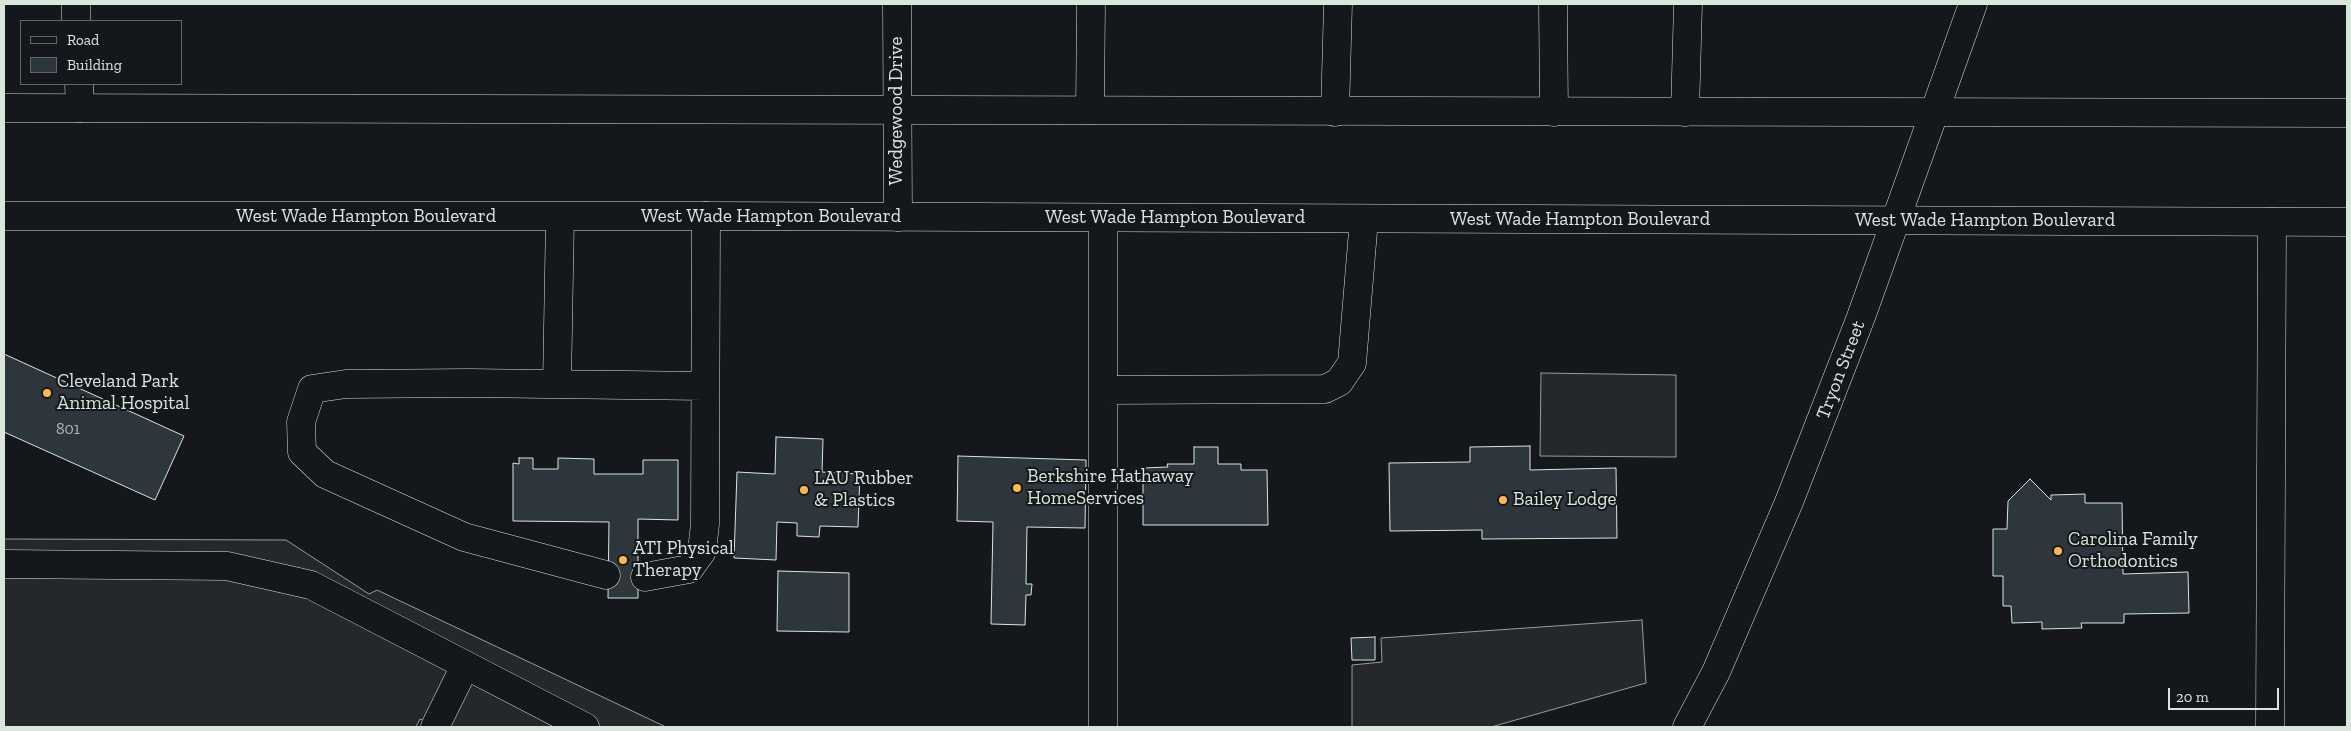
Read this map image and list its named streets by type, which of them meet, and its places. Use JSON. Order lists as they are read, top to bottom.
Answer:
{
  "streets": {
    "main road": ["Wedgewood Drive", "West Wade Hampton Boulevard", "Tryon Street"]
  },
  "crossings": [
    ["Wedgewood Drive", "West Wade Hampton Boulevard"],
    ["West Wade Hampton Boulevard", "Tryon Street"]
  ],
  "places": [
    "Cleveland Park Animal Hospital",
    "Berkshire Hathaway HomeServices",
    "LAU Rubber & Plastics",
    "Bailey Lodge",
    "Carolina Family Orthodontics",
    "ATI Physical Therapy"
  ],
  "house_numbers": ["801"],
  "legend": ["Road", "Building"],
  "scale_bar": "20 m"
}
